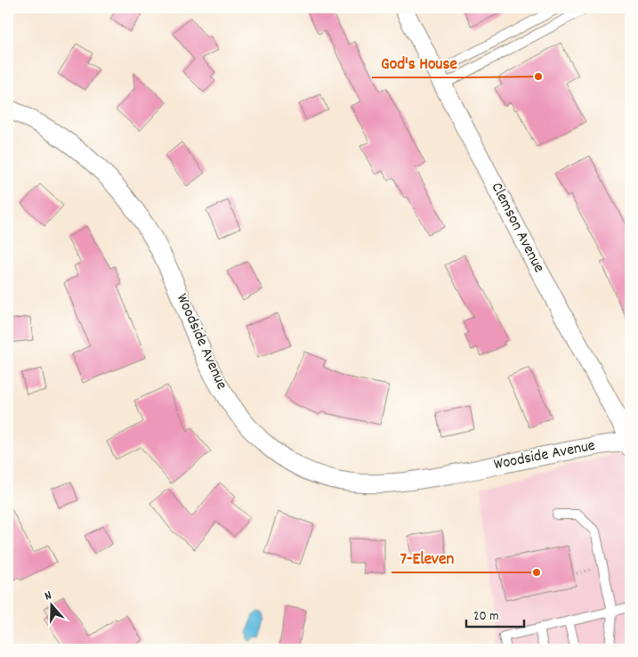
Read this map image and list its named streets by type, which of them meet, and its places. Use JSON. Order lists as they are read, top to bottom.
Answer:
{
  "streets": {
    "street": ["Clemson Avenue", "Woodside Avenue"]
  },
  "crossings": [
    ["Clemson Avenue", "Woodside Avenue"]
  ],
  "places": ["God's House", "7-Eleven"],
  "scale_bar": "20 m",
  "north": "top"
}
